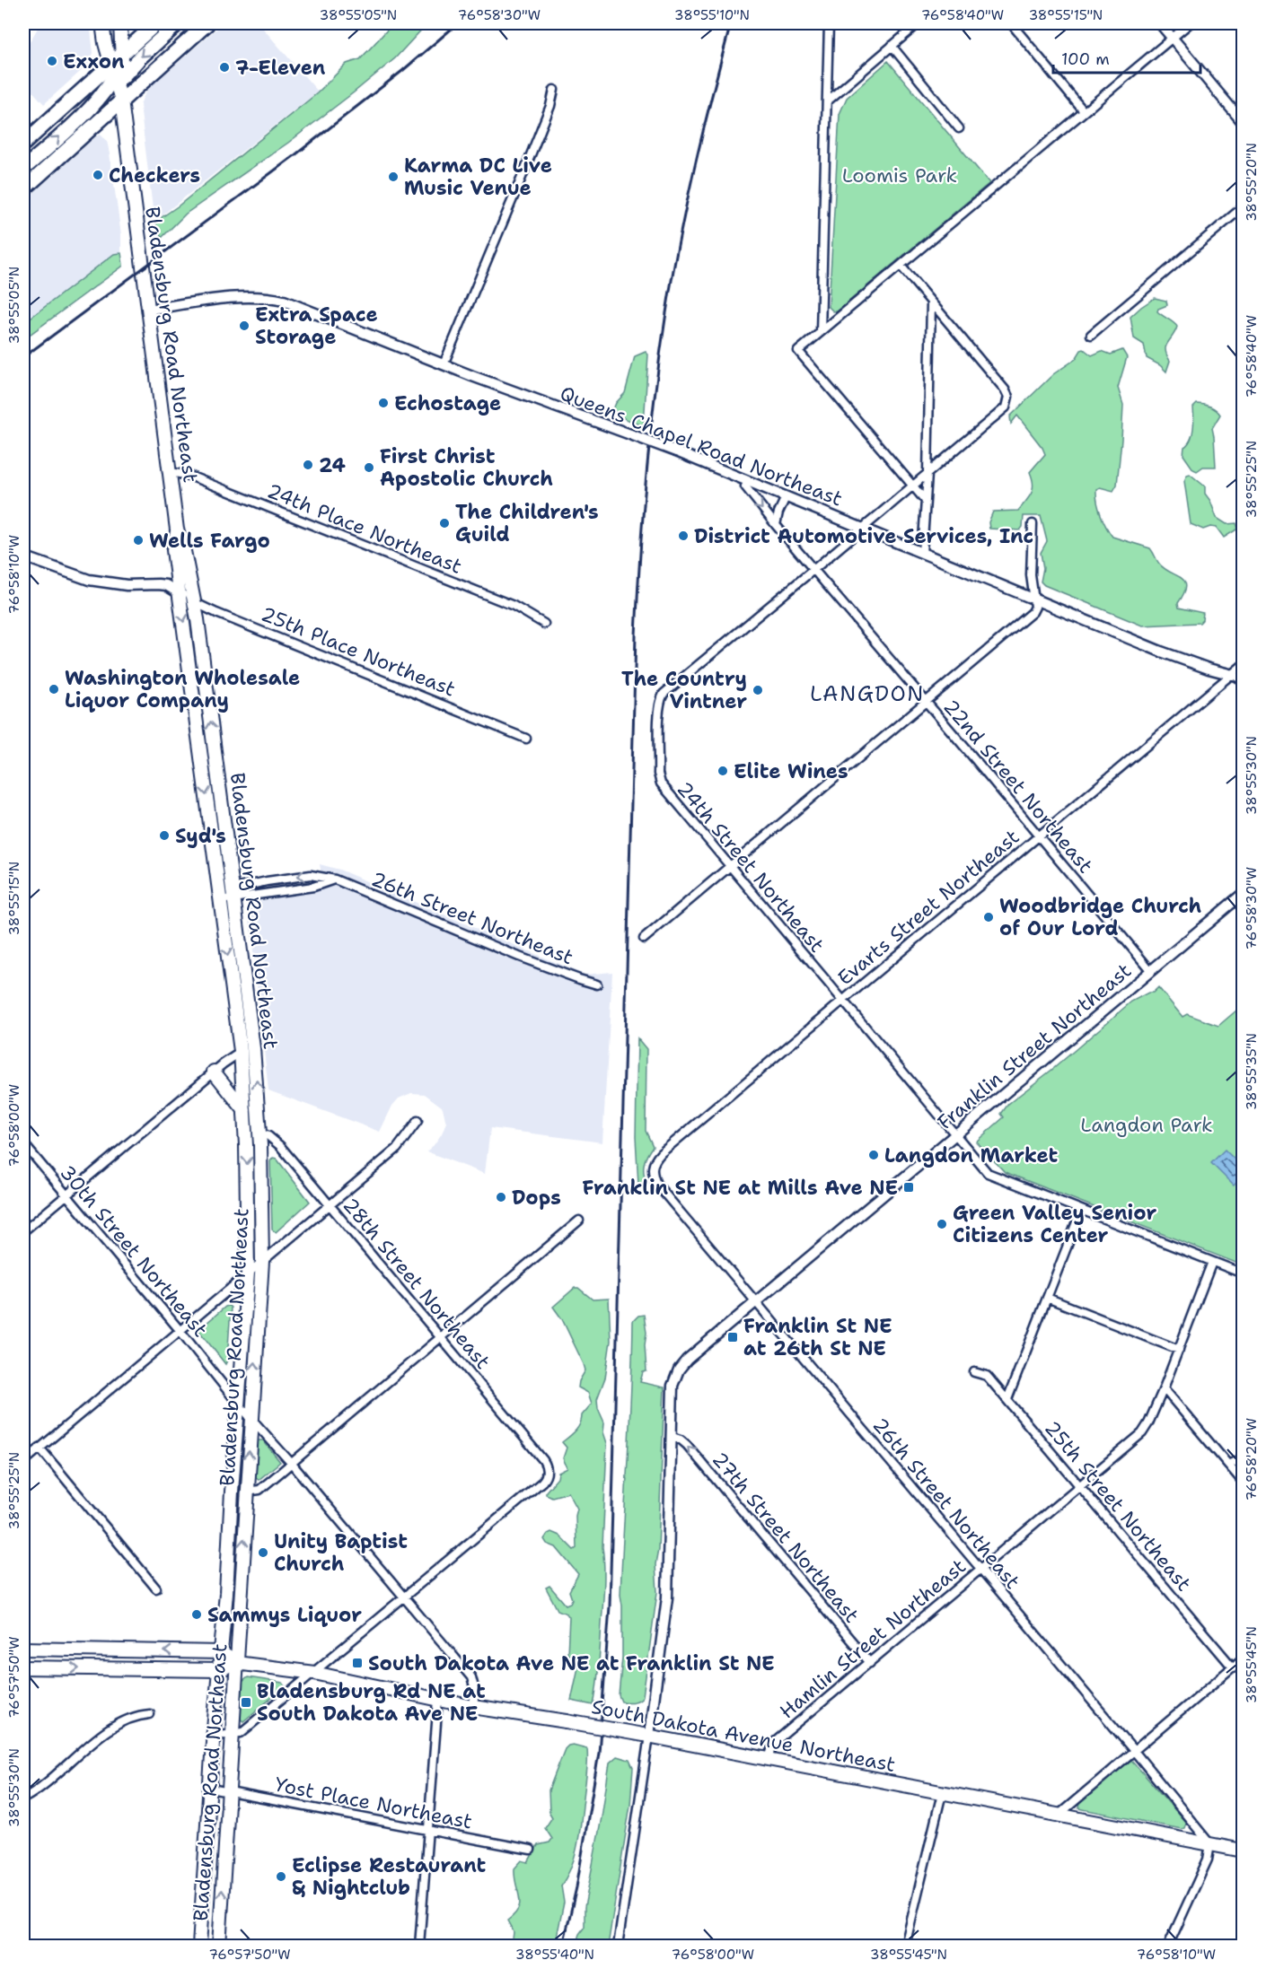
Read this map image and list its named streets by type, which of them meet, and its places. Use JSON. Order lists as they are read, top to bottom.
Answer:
{
  "streets": {
    "main road": ["Bladensburg Road Northeast", "South Dakota Avenue Northeast"],
    "street": [
      "Queens Chapel Road Northeast",
      "24th Place Northeast",
      "25th Place Northeast",
      "22nd Street Northeast",
      "24th Street Northeast",
      "Evarts Street Northeast",
      "26th Street Northeast",
      "Franklin Street Northeast",
      "30th Street Northeast",
      "28th Street Northeast",
      "25th Street Northeast",
      "27th Street Northeast",
      "Hamlin Street Northeast",
      "Yost Place Northeast"
    ]
  },
  "crossings": [
    ["Bladensburg Road Northeast", "Queens Chapel Road Northeast"],
    ["Bladensburg Road Northeast", "24th Place Northeast"],
    ["Bladensburg Road Northeast", "25th Place Northeast"],
    ["Bladensburg Road Northeast", "26th Street Northeast"],
    ["Bladensburg Road Northeast", "30th Street Northeast"],
    ["Bladensburg Road Northeast", "28th Street Northeast"],
    ["Bladensburg Road Northeast", "South Dakota Avenue Northeast"],
    ["Bladensburg Road Northeast", "Yost Place Northeast"],
    ["Queens Chapel Road Northeast", "Evarts Street Northeast"],
    ["22nd Street Northeast", "24th Street Northeast"],
    ["22nd Street Northeast", "Evarts Street Northeast"],
    ["22nd Street Northeast", "Franklin Street Northeast"],
    ["24th Street Northeast", "Evarts Street Northeast"],
    ["24th Street Northeast", "Franklin Street Northeast"],
    ["Evarts Street Northeast", "26th Street Northeast"],
    ["26th Street Northeast", "Franklin Street Northeast"],
    ["26th Street Northeast", "Hamlin Street Northeast"],
    ["26th Street Northeast", "South Dakota Avenue Northeast"],
    ["Franklin Street Northeast", "27th Street Northeast"],
    ["Franklin Street Northeast", "South Dakota Avenue Northeast"],
    ["30th Street Northeast", "28th Street Northeast"],
    ["30th Street Northeast", "South Dakota Avenue Northeast"],
    ["25th Street Northeast", "Hamlin Street Northeast"],
    ["27th Street Northeast", "Hamlin Street Northeast"],
    ["Hamlin Street Northeast", "South Dakota Avenue Northeast"]
  ],
  "one_way": ["27th Street Northeast"],
  "districts": ["LANGDON"],
  "parks": ["Loomis Park", "Langdon Park"],
  "places": {
    "other": [
      "Exxon",
      "7-Eleven",
      "Checkers",
      "Karma DC Live Music Venue",
      "Extra Space Storage",
      "Echostage",
      "24",
      "First Christ Apostolic Church",
      "The Children's Guild",
      "District Automotive Services, Inc",
      "Wells Fargo",
      "Washington Wholesale Liquor Company",
      "The Country Vintner",
      "Elite Wines",
      "Syd's",
      "Woodbridge Church of Our Lord",
      "Langdon Market",
      "Dops",
      "Green Valley Senior Citizens Center",
      "Unity Baptist Church",
      "Sammys Liquor",
      "Eclipse Restaurant & Nightclub"
    ],
    "transit": [
      "Franklin St NE at Mills Ave NE",
      "Franklin St NE at 26th St NE",
      "South Dakota Ave NE at Franklin St NE",
      "Bladensburg Rd NE at South Dakota Ave NE"
    ]
  },
  "scale_bar": "100 m",
  "coordinates": [
    "38°55'05\"N",
    "76°58'30\"W",
    "38°55'10\"N",
    "76°58'40\"W",
    "38°55'15\"N",
    "38°55'20\"N",
    "38°55'25\"N",
    "76°58'10\"W",
    "38°55'30\"N",
    "38°55'35\"N",
    "76°58'00\"W",
    "76°58'20\"W",
    "38°55'45\"N",
    "76°57'50\"W",
    "38°55'40\"N"
  ]
}
